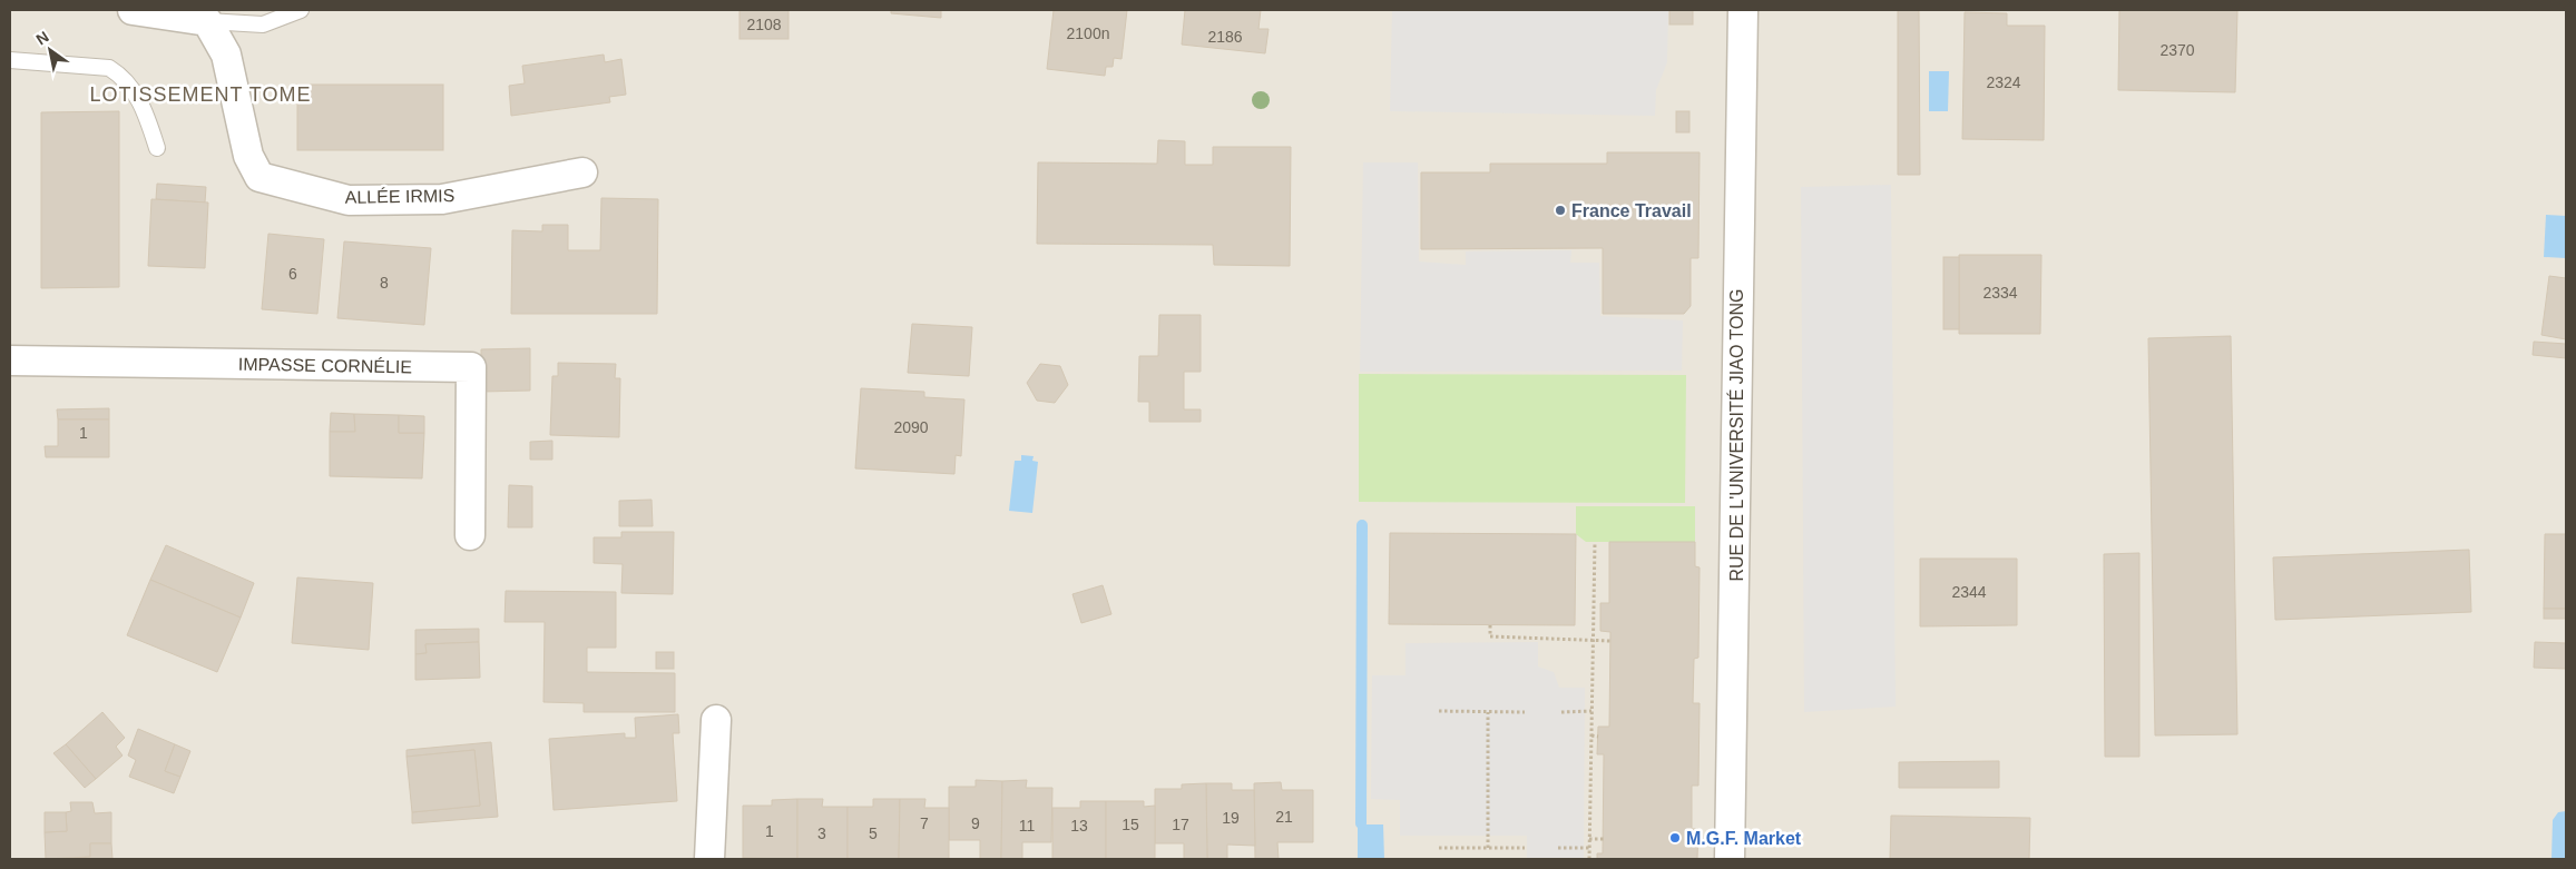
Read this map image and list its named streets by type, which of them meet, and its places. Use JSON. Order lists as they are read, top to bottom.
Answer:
{
  "streets": {
    "street": ["ALLÉE IRMIS", "IMPASSE CORNÉLIE", "RUE DE L'UNIVERSITÉ JIAO TONG"]
  },
  "districts": ["LOTISSEMENT TOME"],
  "places": ["France Travail", "M.G.F. Market"],
  "house_numbers": [
    "2108",
    "2100n",
    "2186",
    "2370",
    "2324",
    "6",
    "8",
    "2334",
    "2090",
    "1",
    "2344",
    "21",
    "19",
    "7",
    "9",
    "15",
    "17",
    "11",
    "13",
    "1",
    "3",
    "5"
  ],
  "north": "top left"
}
